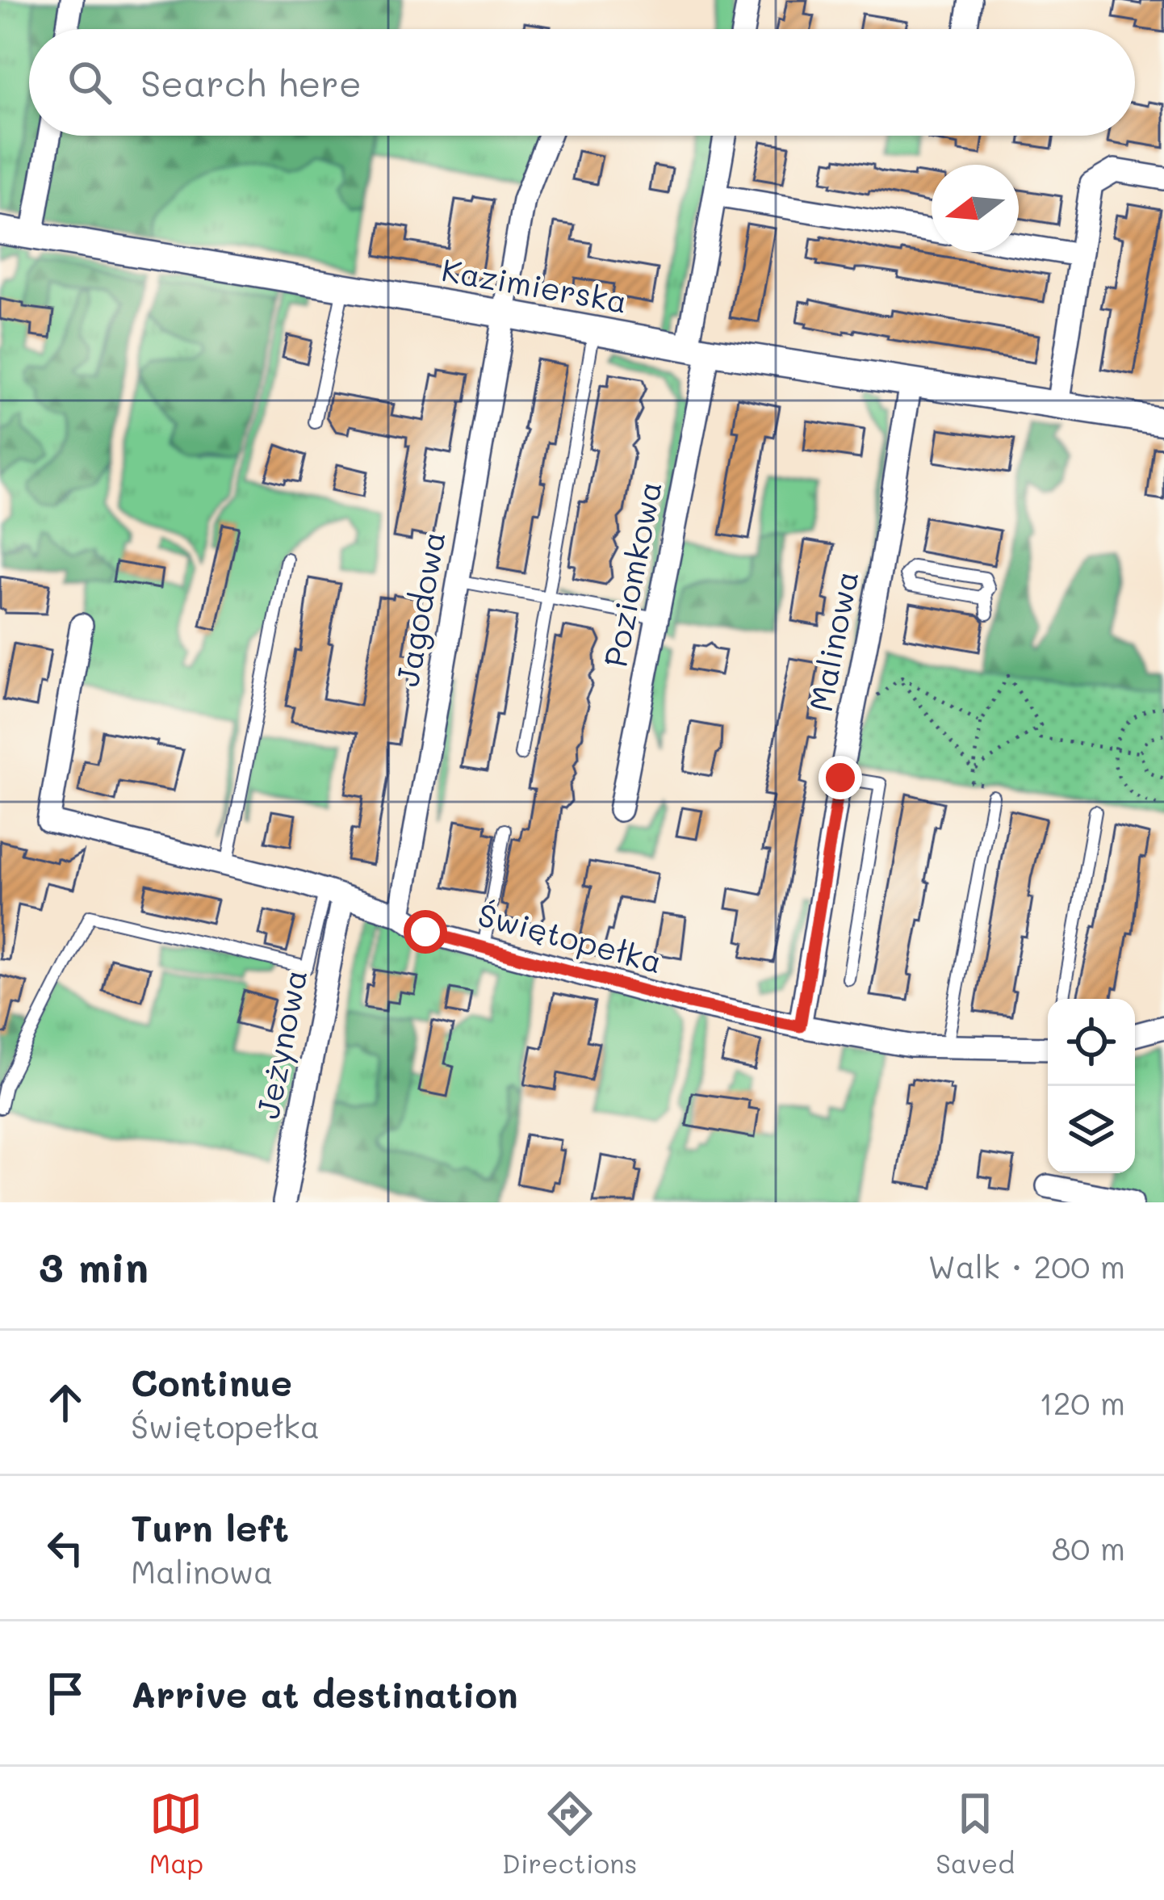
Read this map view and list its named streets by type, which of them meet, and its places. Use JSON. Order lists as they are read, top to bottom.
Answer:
{
  "streets": {
    "street": [
      "Kazimierska",
      "Poziomkowa",
      "Jagodowa",
      "Malinowa",
      "Świętopełka",
      "Jeżynowa"
    ]
  },
  "crossings": [
    ["Kazimierska", "Poziomkowa"],
    ["Kazimierska", "Jagodowa"],
    ["Kazimierska", "Malinowa"],
    ["Jagodowa", "Świętopełka"],
    ["Malinowa", "Świętopełka"],
    ["Świętopełka", "Jeżynowa"]
  ],
  "north": "left",
  "page": {
    "search": "Search here",
    "heading": ["3 min", "Walk · 200 m"],
    "list": [
      ["Continue", "Świętopełka", "120 m"],
      ["Turn left", "Malinowa", "80 m"],
      "Arrive at destination"
    ],
    "nav": ["Map", "Directions", "Saved"]
  }
}
